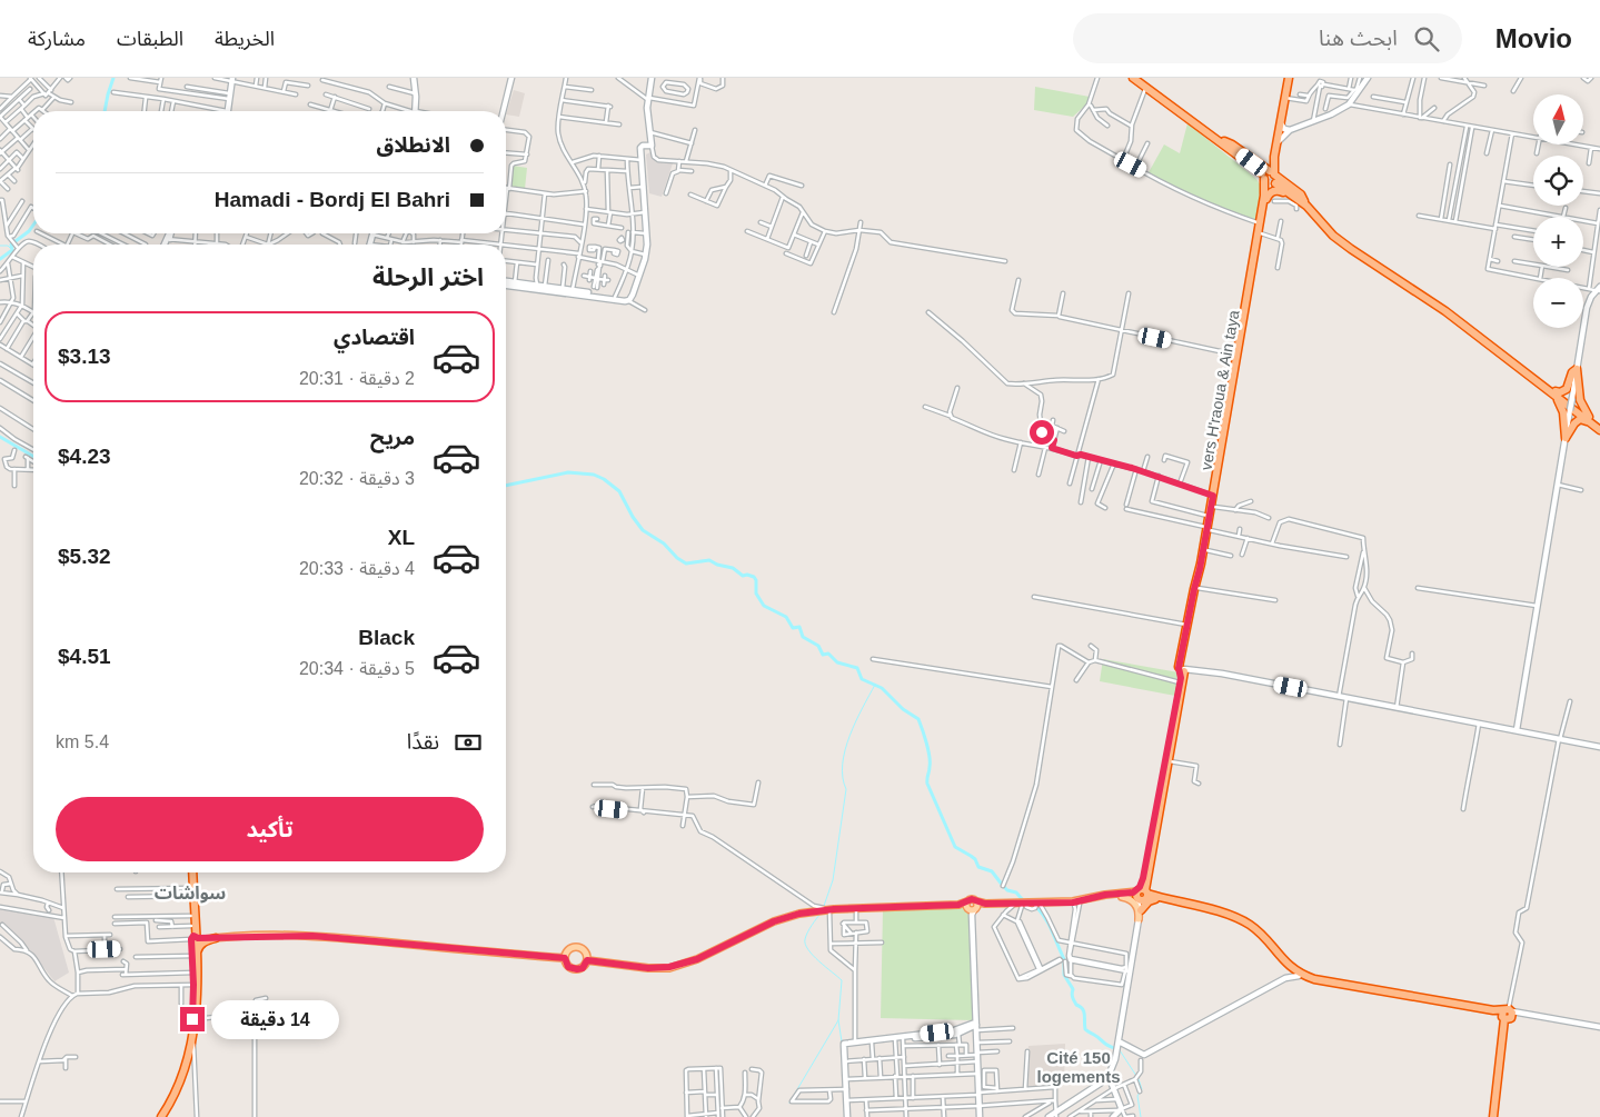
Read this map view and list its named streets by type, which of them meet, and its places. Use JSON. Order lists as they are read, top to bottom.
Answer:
{
  "streets": {
    "highway": ["vers H'raoua & Ain taya"]
  },
  "districts": ["سواشات", "Cité 150 logements"],
  "north": "top",
  "page": {
    "header": "Movio",
    "search": "ابحث هنا",
    "nav": ["الخريطة", "الطبقات", "مشاركة"],
    "map_buttons": ["+", "−"],
    "banner": ["الانطلاق", "Hamadi - Bordj El Bahri"],
    "heading": "اختر الرحلة",
    "list": [
      {
        "name": "اقتصادي",
        "note": "2 دقيقة · 20:31",
        "value": "$3.13"
      },
      {
        "name": "مريح",
        "note": "3 دقيقة · 20:32",
        "value": "$4.23"
      },
      {
        "name": "XL",
        "note": "4 دقيقة · 20:33",
        "value": "$5.32"
      },
      {
        "name": "Black",
        "note": "5 دقيقة · 20:34",
        "value": "$4.51"
      }
    ],
    "pay": ["نقدًا", "5.4 km"],
    "buttons": "تأكيد",
    "bubble": "14 دقيقة"
  }
}
